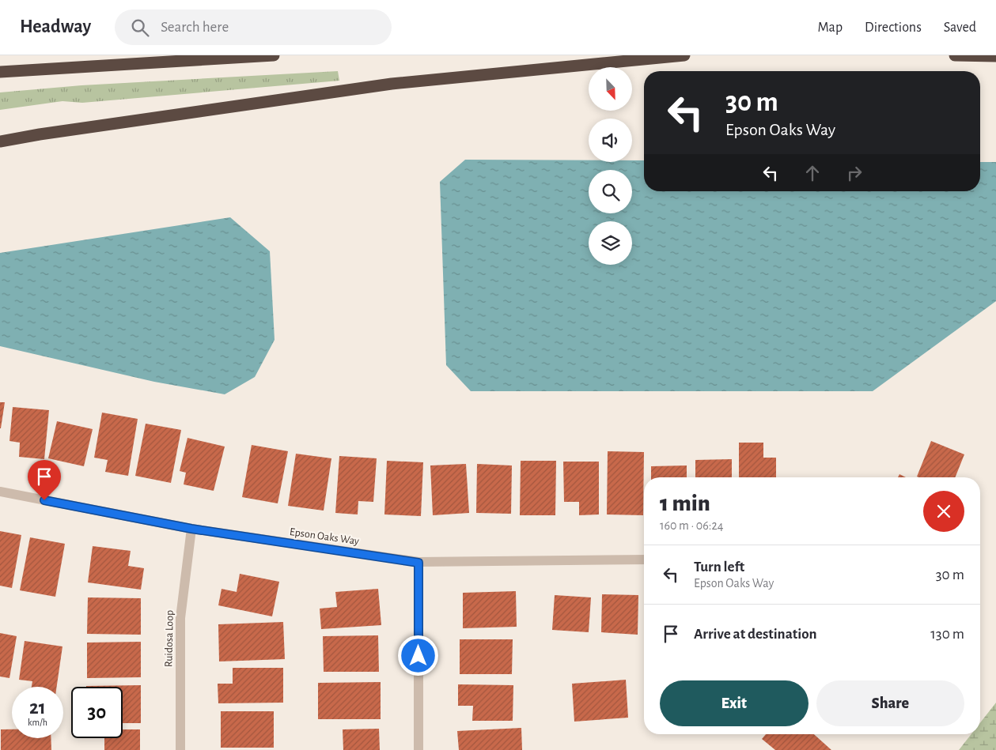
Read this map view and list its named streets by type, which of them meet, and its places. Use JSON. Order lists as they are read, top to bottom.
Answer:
{
  "streets": {
    "street": ["Epson Oaks Way", "Ruidosa Loop"]
  },
  "crossings": [
    ["Epson Oaks Way", "Ruidosa Loop"]
  ],
  "north": "bottom right",
  "page": {
    "header": "Headway",
    "search": "Search here",
    "nav": ["Map", "Directions", "Saved"],
    "turn": ["30 m", "Epson Oaks Way"],
    "heading": ["1 min", "160 m · 06:24"],
    "list": [
      {
        "name": "Turn left",
        "note": "Epson Oaks Way",
        "value": "30 m"
      },
      {
        "name": "Arrive at destination",
        "value": "130 m"
      }
    ],
    "buttons": ["Exit", "Share"],
    "speed": "21 km/h",
    "limit": "30"
  }
}
